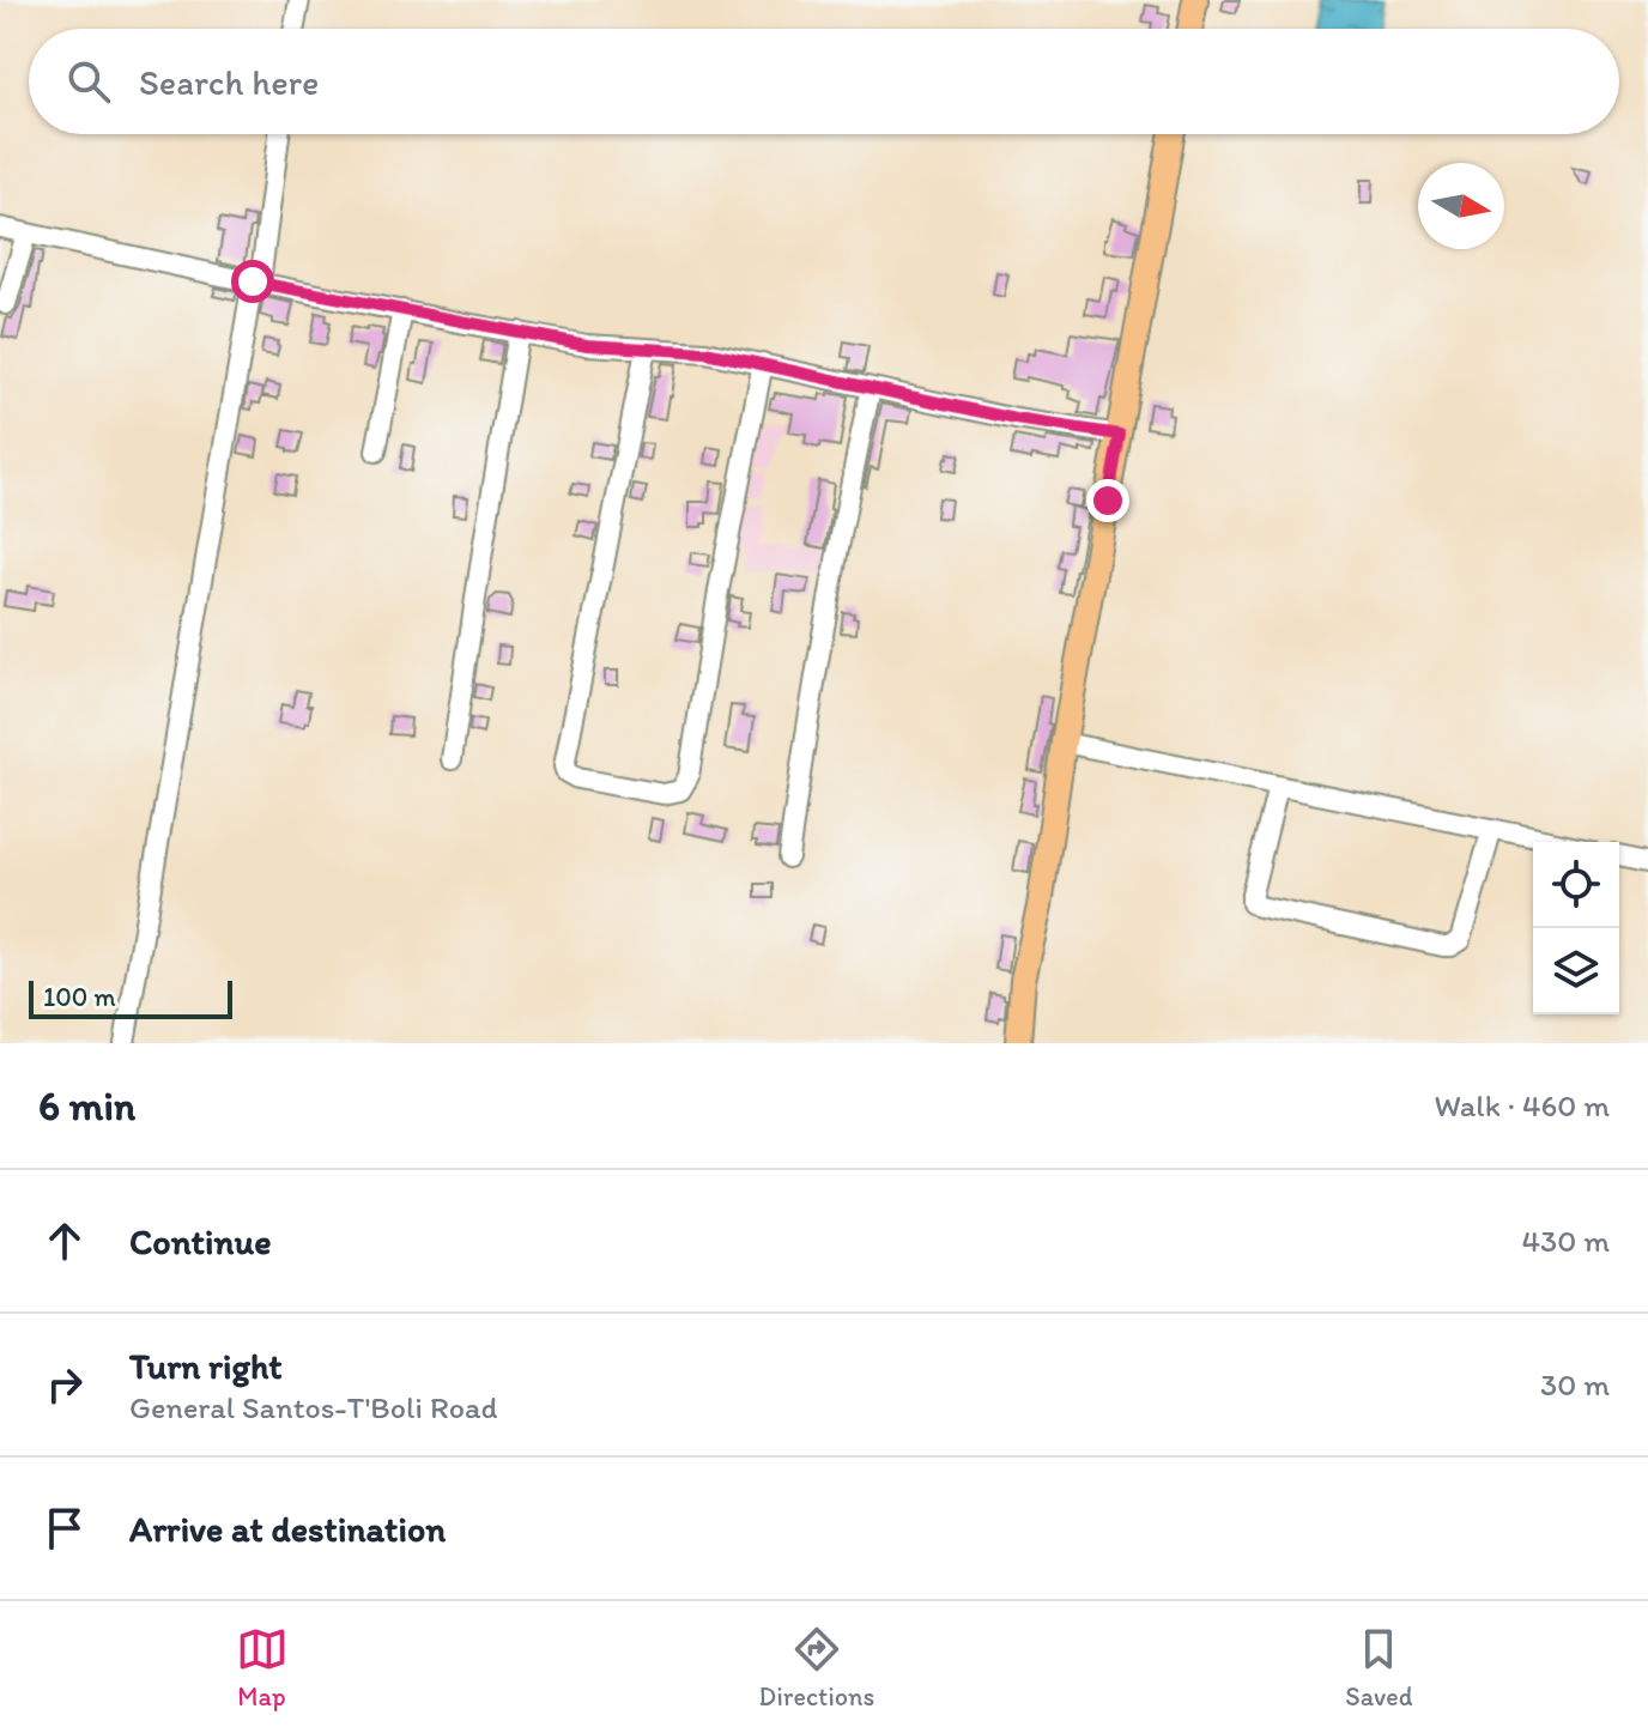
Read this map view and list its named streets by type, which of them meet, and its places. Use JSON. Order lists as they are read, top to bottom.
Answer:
{
  "scale_bar": "100 m",
  "north": "right",
  "page": {
    "search": "Search here",
    "scale": "100 m",
    "heading": ["6 min", "Walk · 460 m"],
    "list": [
      ["Continue", "430 m"],
      ["Turn right", "General Santos-T'Boli Road", "30 m"],
      "Arrive at destination"
    ],
    "nav": ["Map", "Directions", "Saved"]
  }
}
